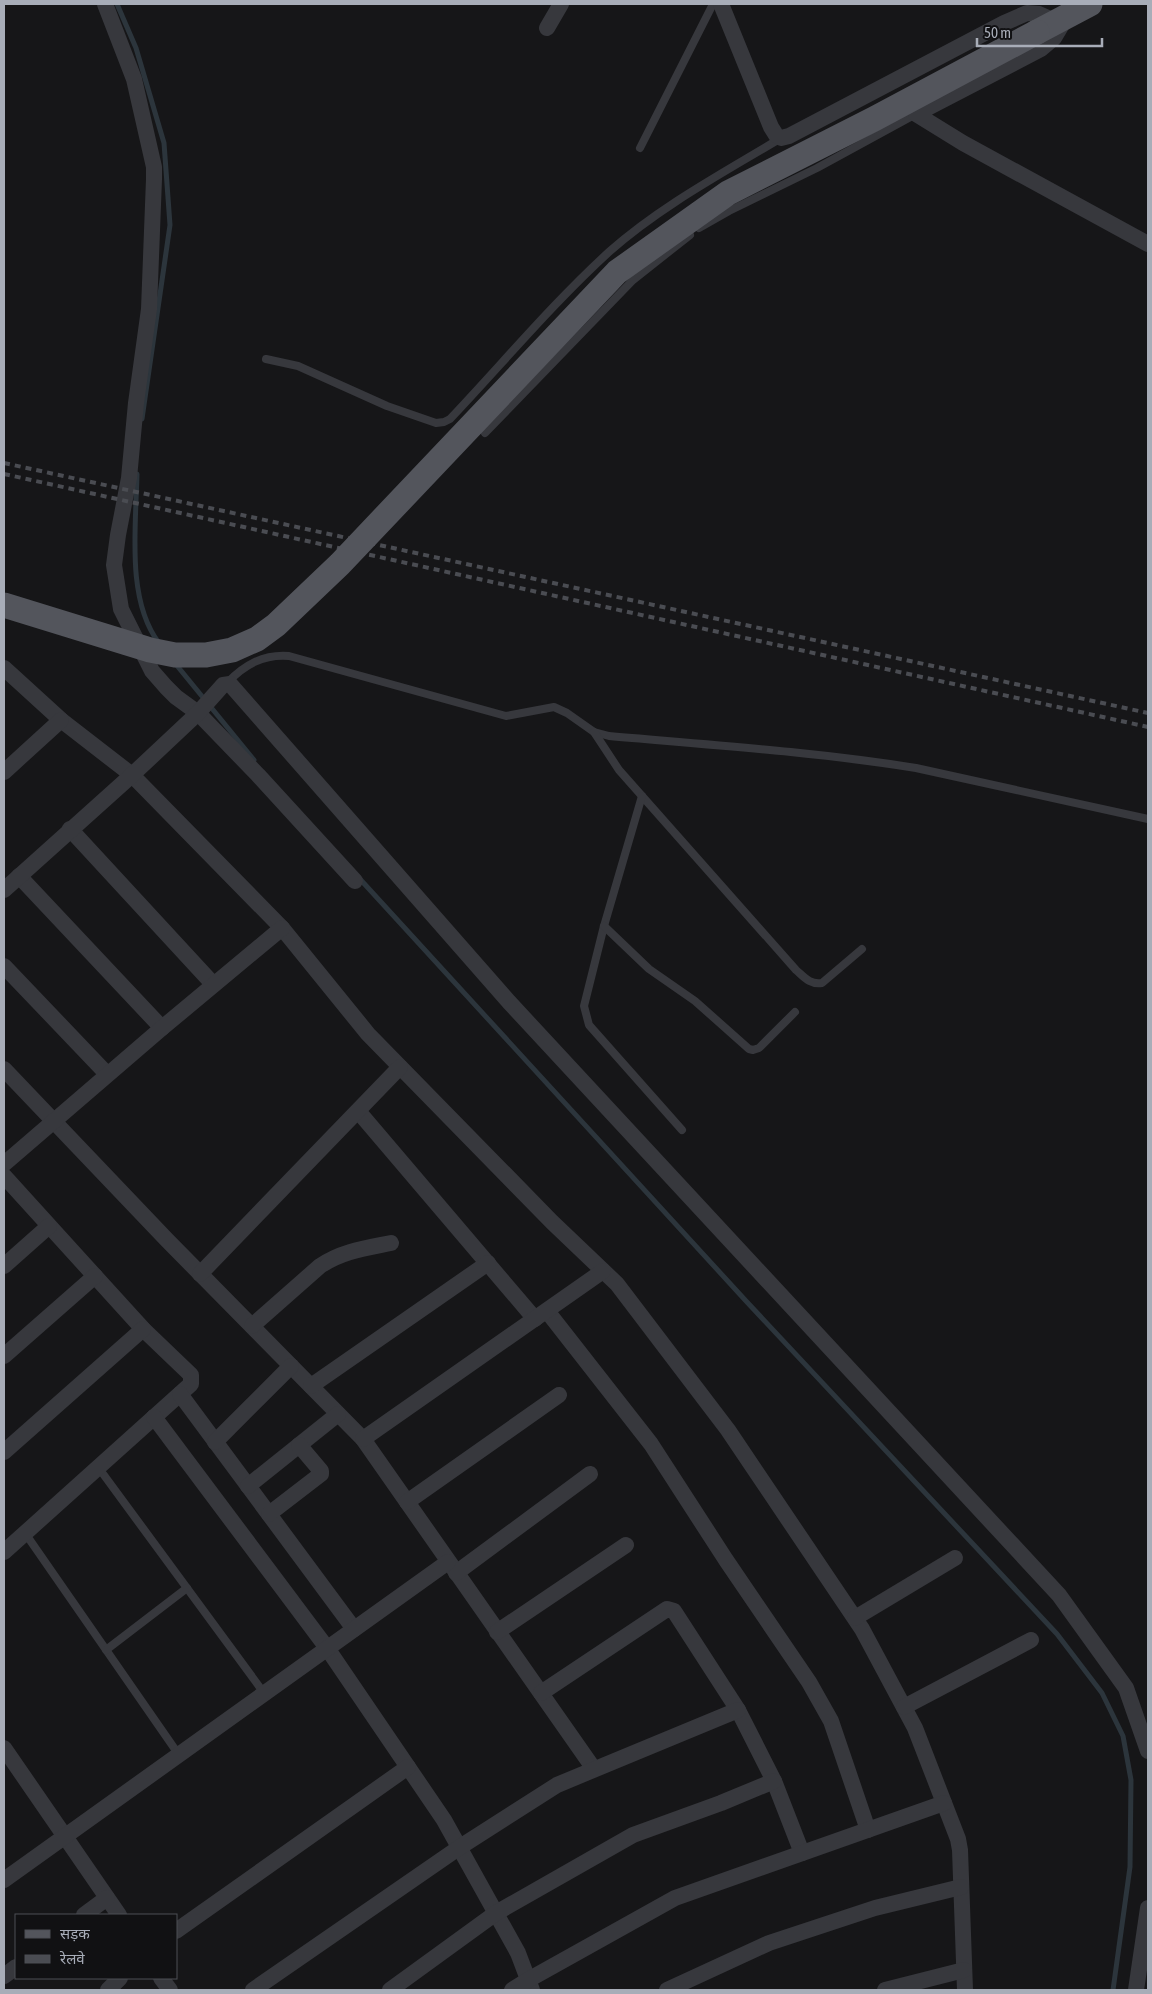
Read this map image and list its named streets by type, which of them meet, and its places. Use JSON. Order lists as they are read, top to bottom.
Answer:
{
  "legend": ["सड़क", "रेलवे"],
  "scale_bar": "50 m"
}
